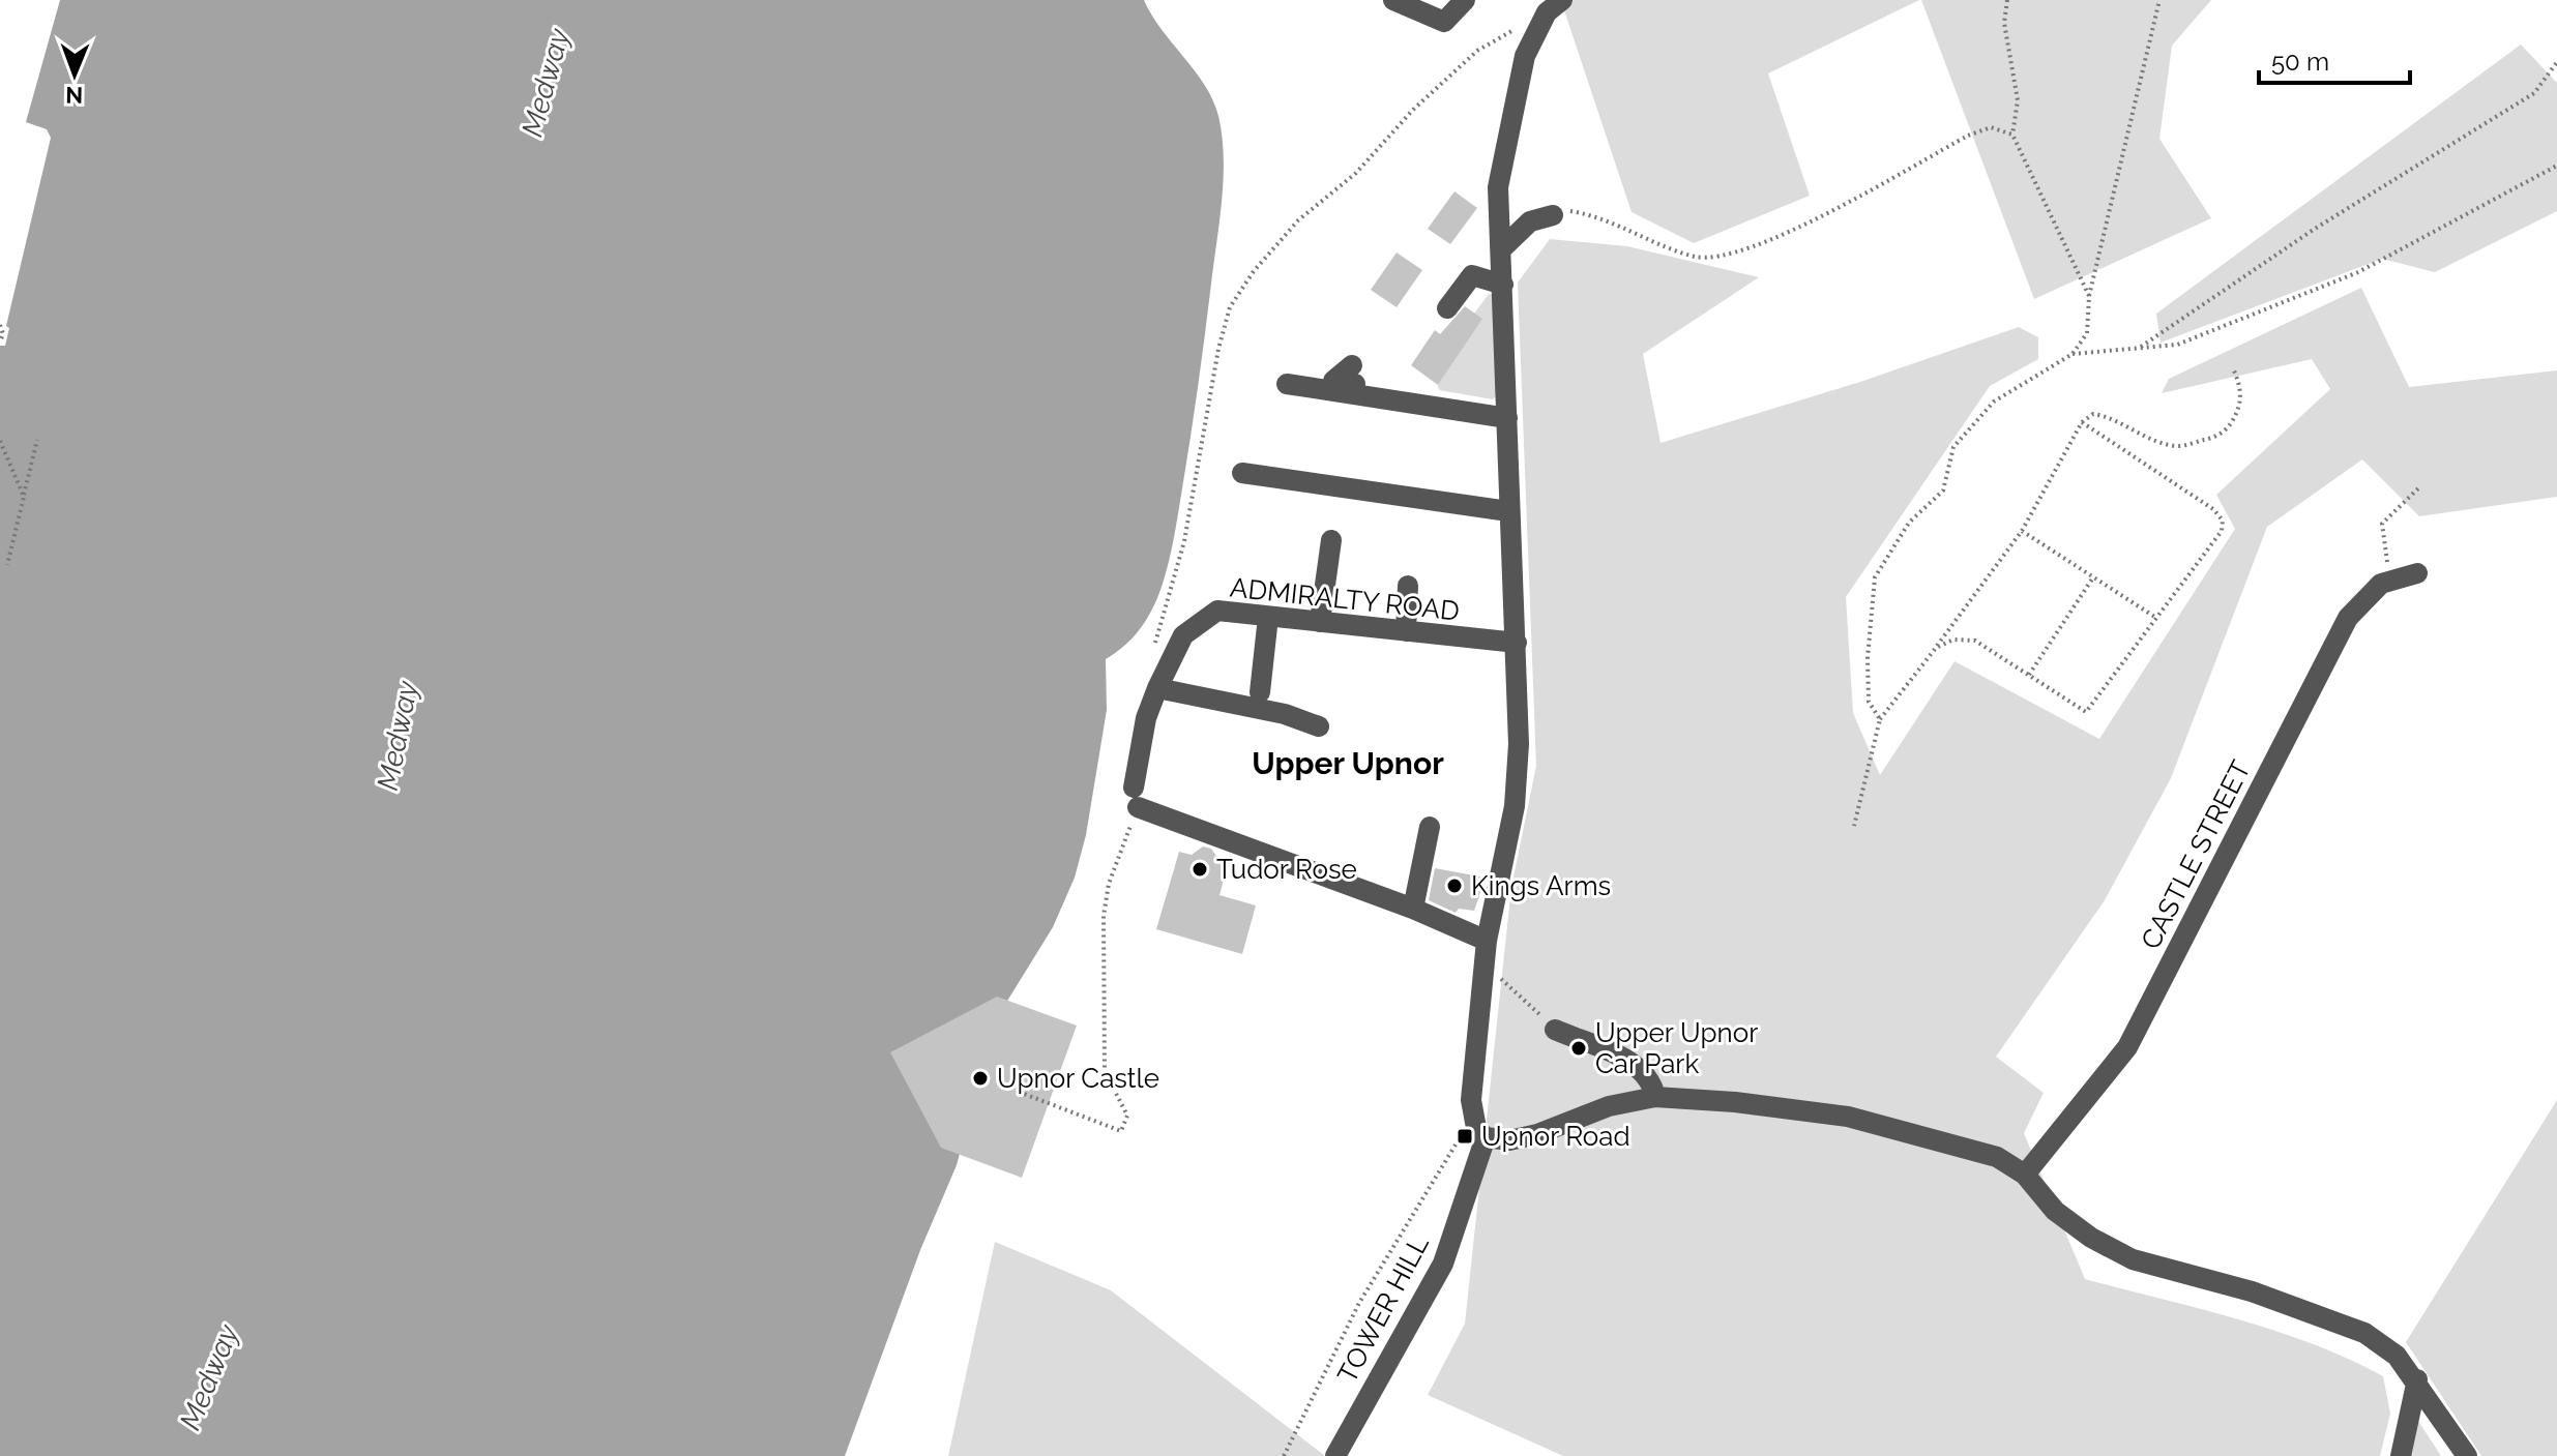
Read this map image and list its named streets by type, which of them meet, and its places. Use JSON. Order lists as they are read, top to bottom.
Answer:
{
  "streets": {
    "street": ["ADMIRALTY ROAD", "CASTLE STREET", "TOWER HILL"]
  },
  "districts": ["Upper Upnor"],
  "water": ["Medway"],
  "places": {
    "other": [
      "Tudor Rose",
      "Kings Arms",
      "Upper Upnor Car Park",
      "Upnor Castle"
    ],
    "transit": ["Upnor Road"]
  },
  "scale_bar": "50 m",
  "north": "bottom"
}
